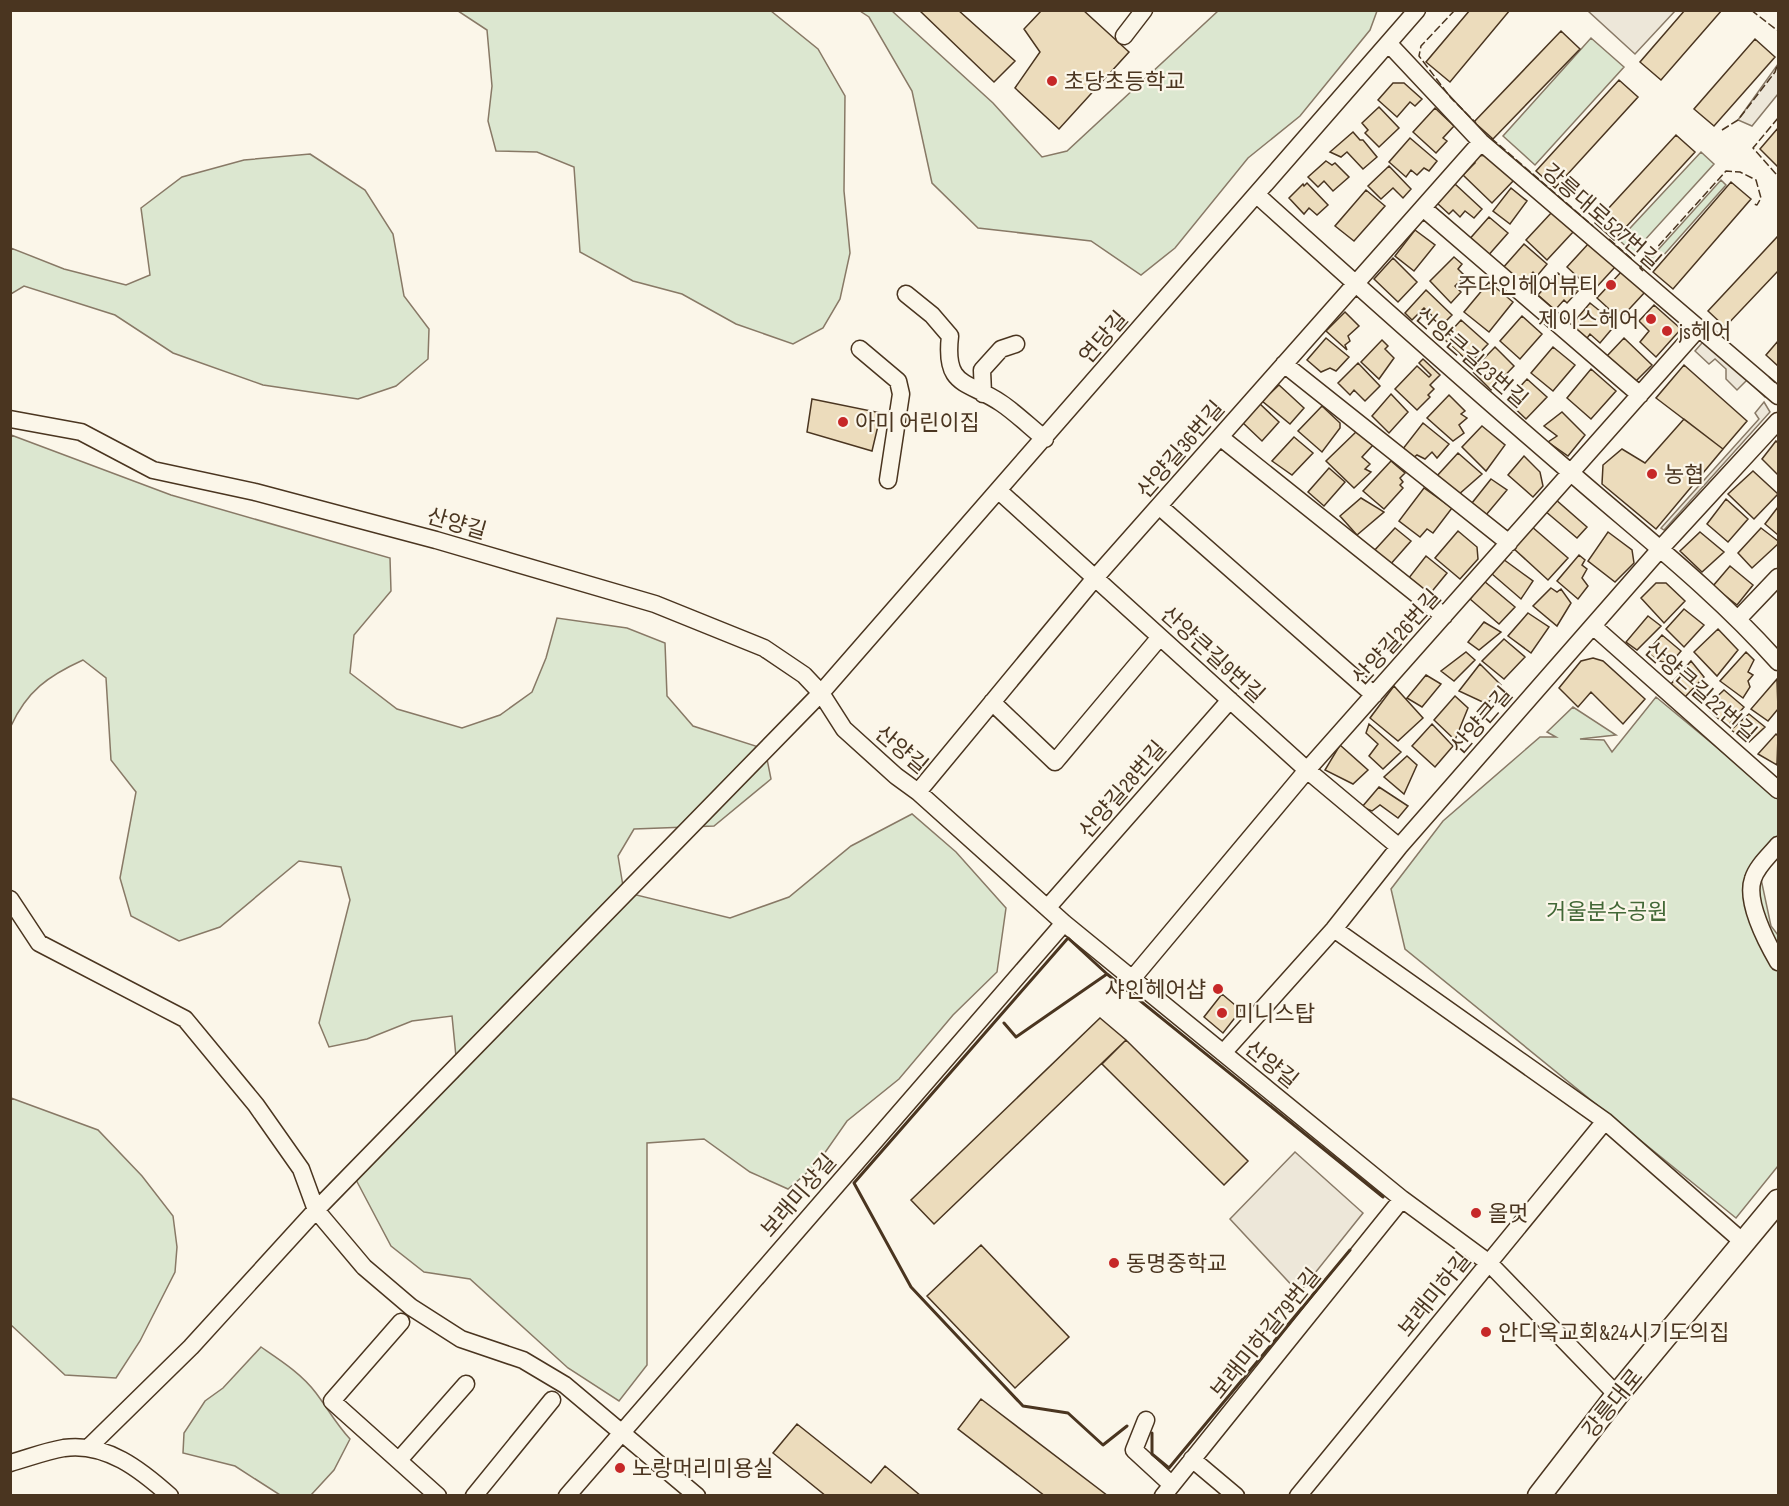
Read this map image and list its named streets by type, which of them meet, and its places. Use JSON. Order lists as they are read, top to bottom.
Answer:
{
  "streets": {
    "street": [
      "강릉대로527번길",
      "연당길",
      "산양큰길23번길",
      "산양길36번길",
      "산양길",
      "산양길26번길",
      "산양큰길9번길",
      "산양큰길22번길",
      "산양큰길",
      "산양길28번길",
      "보래미상길",
      "보래미하길",
      "보래미하길79번길",
      "강릉대로"
    ]
  },
  "crossings": [
    ["강릉대로527번길", "연당길"],
    ["강릉대로527번길", "산양길36번길"],
    ["강릉대로527번길", "산양길26번길"],
    ["연당길", "산양큰길23번길"],
    ["연당길", "산양길"],
    ["연당길", "산양큰길9번길"],
    ["산양큰길23번길", "산양길36번길"],
    ["산양큰길23번길", "산양길26번길"],
    ["산양큰길23번길", "산양큰길"],
    ["산양길36번길", "산양길"],
    ["산양길36번길", "산양큰길9번길"],
    ["산양길", "산양길26번길"],
    ["산양길", "산양큰길"],
    ["산양길", "산양길28번길"],
    ["산양길", "보래미상길"],
    ["산양길", "보래미하길"],
    ["산양길", "보래미하길79번길"],
    ["산양길", "강릉대로"],
    ["산양길26번길", "산양큰길9번길"],
    ["산양큰길9번길", "산양큰길"],
    ["산양큰길9번길", "산양길28번길"],
    ["산양큰길22번길", "산양큰길"]
  ],
  "parks": ["거울분수공원"],
  "places": [
    "초당초등학교",
    "주다인헤어뷰티",
    "제이스헤어",
    "js헤어",
    "아미 어린이집",
    "농협",
    "샤인헤어샵",
    "미니스탑",
    "올멋",
    "동명중학교",
    "안디옥교회&24시기도의집",
    "노랑머리미용실"
  ]
}
